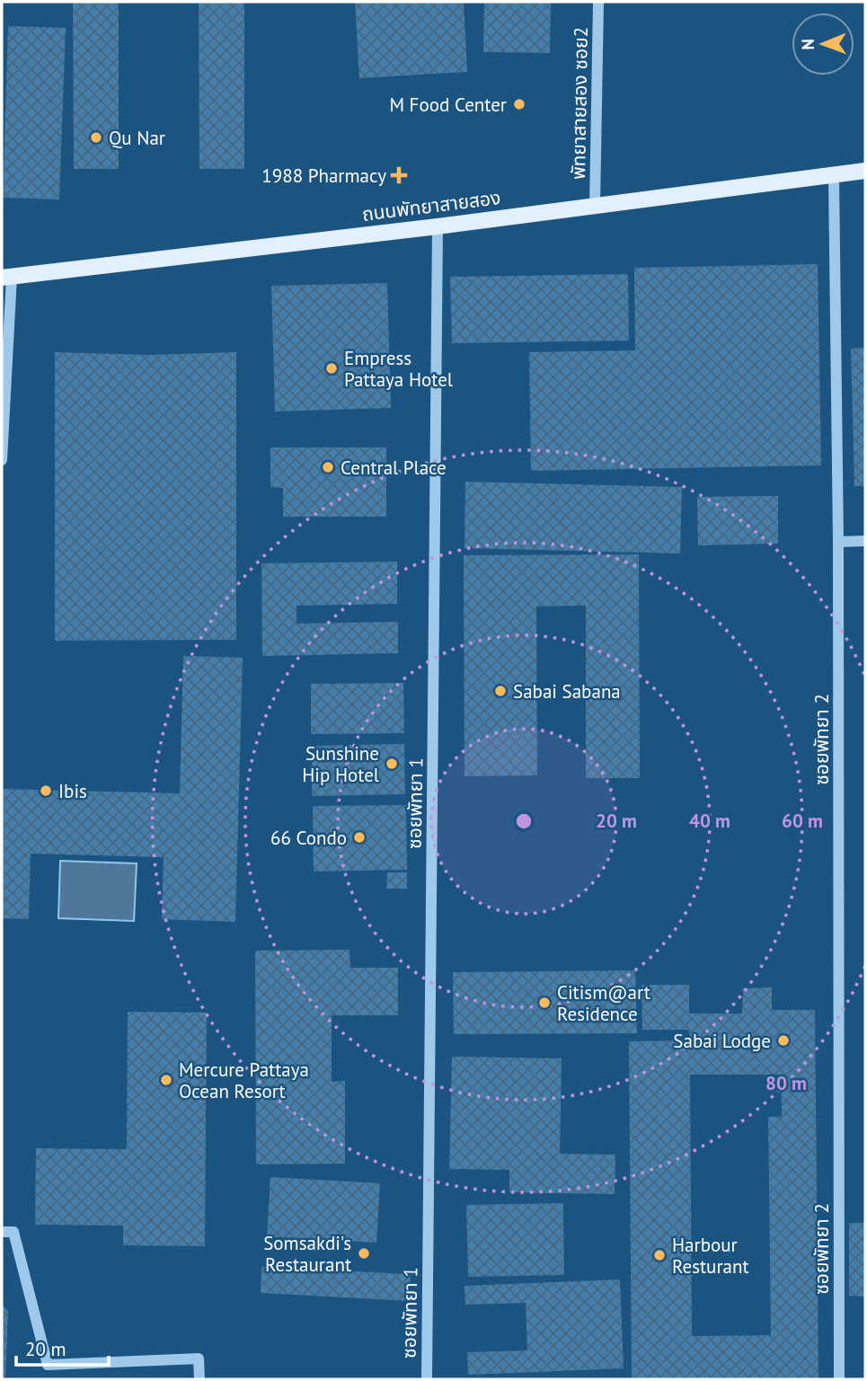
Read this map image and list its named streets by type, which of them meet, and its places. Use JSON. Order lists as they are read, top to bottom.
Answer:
{
  "streets": {
    "main road": ["ถนนพัทยาสายสอง"],
    "street": ["พัทยาสายสอง ซอย2", "ซอยพัทยา 2", "ซอยพัทยา 1"]
  },
  "crossings": [
    ["พัทยาสายสอง ซอย2", "ถนนพัทยาสายสอง"],
    ["ถนนพัทยาสายสอง", "ซอยพัทยา 2"],
    ["ถนนพัทยาสายสอง", "ซอยพัทยา 1"]
  ],
  "places": {
    "other": [
      "M Food Center",
      "Qu Nar",
      "Empress Pattaya Hotel",
      "Central Place",
      "Sabai Sabana",
      "Sunshine Hip Hotel",
      "Ibis",
      "66 Condo",
      "Citism@art Residence",
      "Sabai Lodge",
      "Mercure Pattaya Ocean Resort",
      "Somsakdi's Restaurant",
      "Harbour Resturant"
    ],
    "health": ["1988 Pharmacy"]
  },
  "scale_bar": "20 m",
  "north": "left",
  "rings": [
    "20 m",
    "40 m",
    "60 m",
    "80 m"
  ]
}
